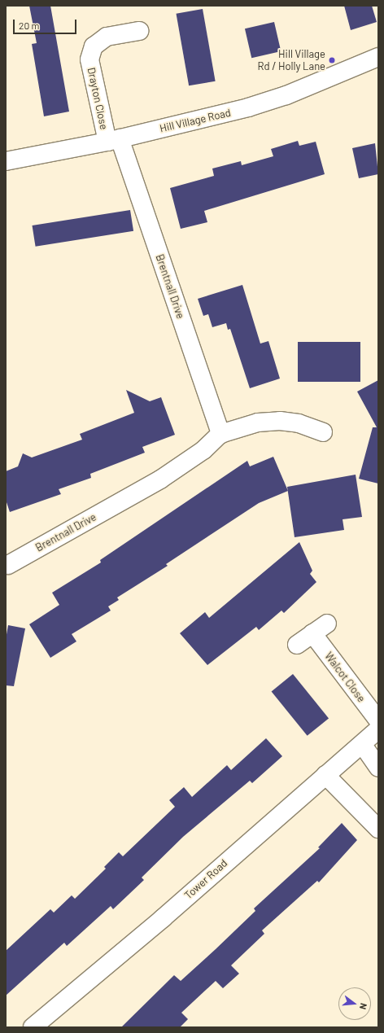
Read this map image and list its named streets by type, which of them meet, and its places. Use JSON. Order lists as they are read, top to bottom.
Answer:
{
  "streets": {
    "street": [
      "Drayton Close",
      "Hill Village Road",
      "Brentnall Drive",
      "Walcot Close",
      "Tower Road"
    ]
  },
  "crossings": [
    ["Drayton Close", "Hill Village Road"],
    ["Drayton Close", "Brentnall Drive"],
    ["Hill Village Road", "Brentnall Drive"]
  ],
  "places": ["Hill Village Rd / Holly Lane"],
  "scale_bar": "20 m",
  "north": "right"
}
